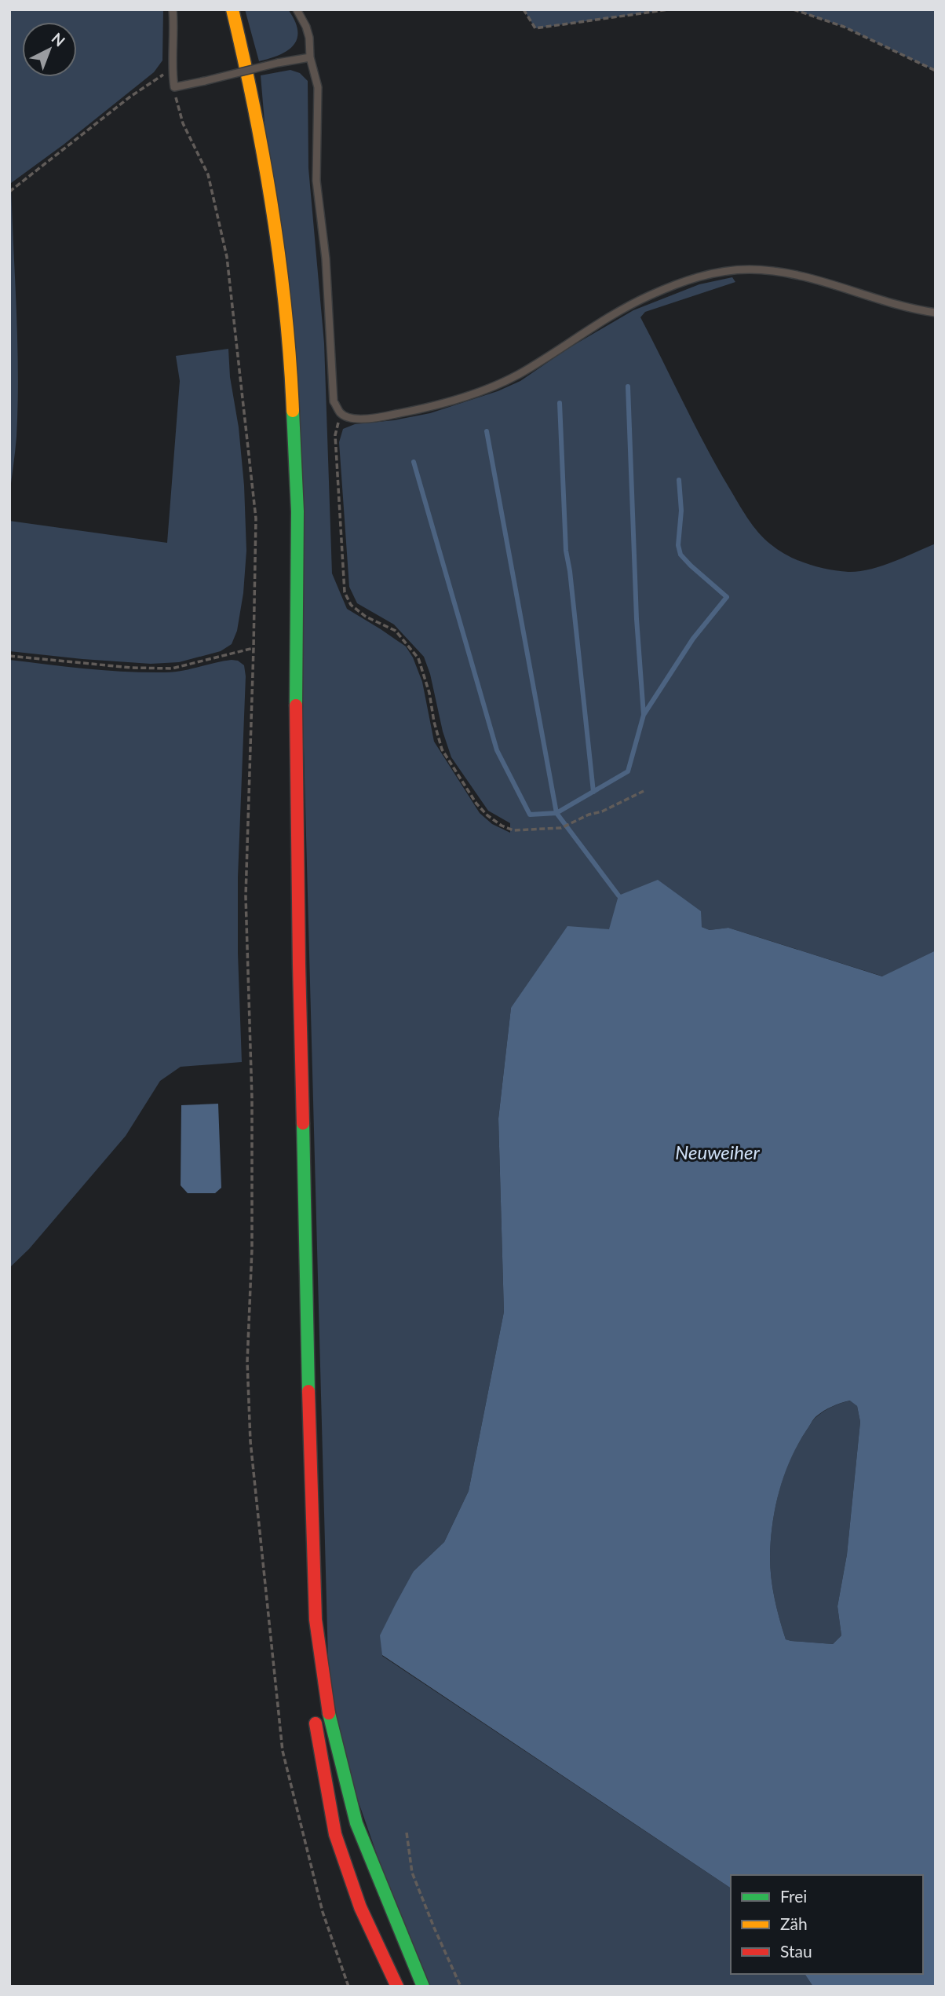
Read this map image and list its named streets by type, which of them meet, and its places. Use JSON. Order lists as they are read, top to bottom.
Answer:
{
  "water": ["Neuweiher"],
  "legend": ["Frei", "Zäh", "Stau"],
  "north": "top right"
}
